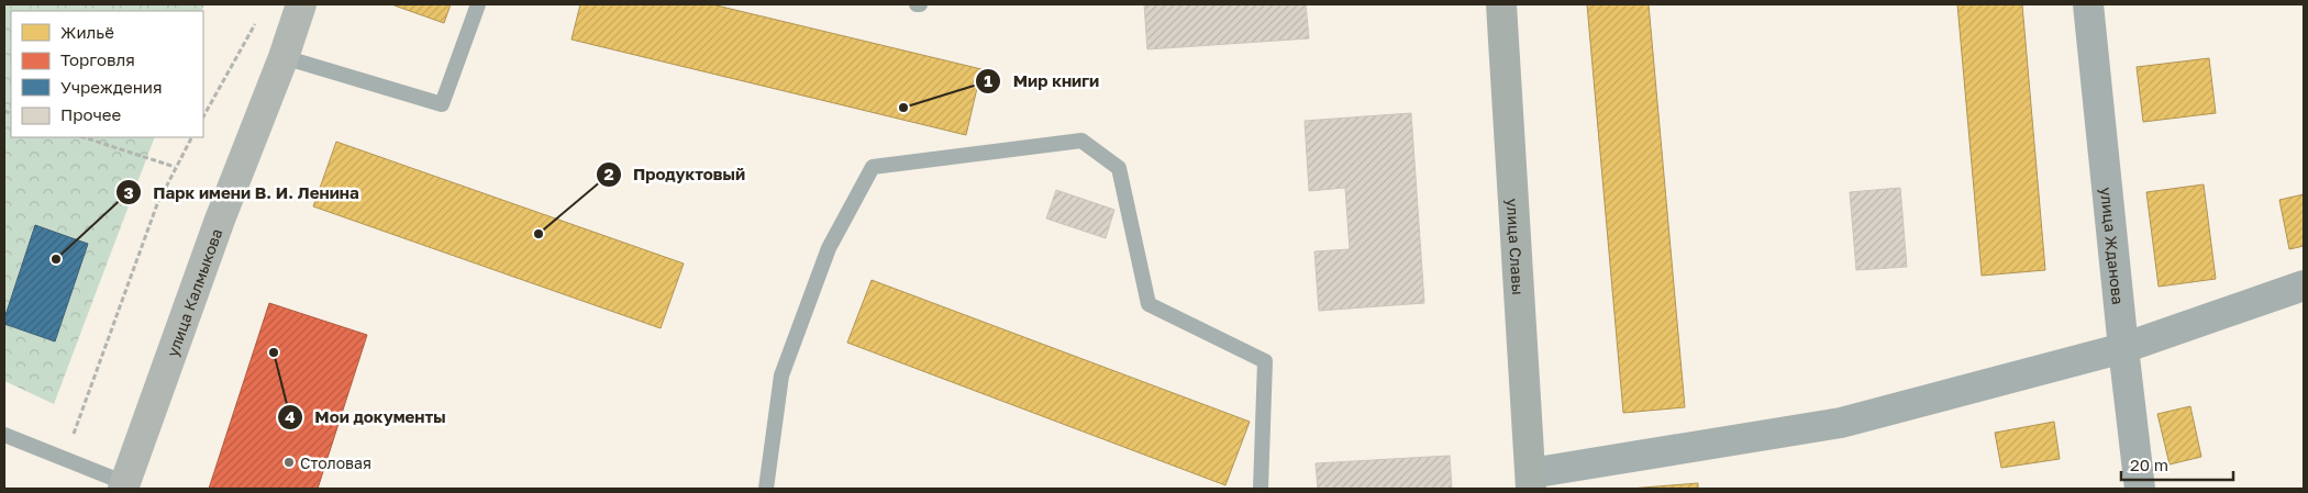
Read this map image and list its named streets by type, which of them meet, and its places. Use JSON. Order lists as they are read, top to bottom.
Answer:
{
  "streets": {
    "main road": ["улица Славы"],
    "street": ["улица Жданова", "улица Калмыкова"]
  },
  "places": [
    "Мир книги",
    "Продуктовый",
    "Парк имени В. И. Ленина",
    "Мои документы",
    "Столовая"
  ],
  "legend": [
    "Жильё",
    "Торговля",
    "Учреждения",
    "Прочее"
  ],
  "scale_bar": "20 m"
}
